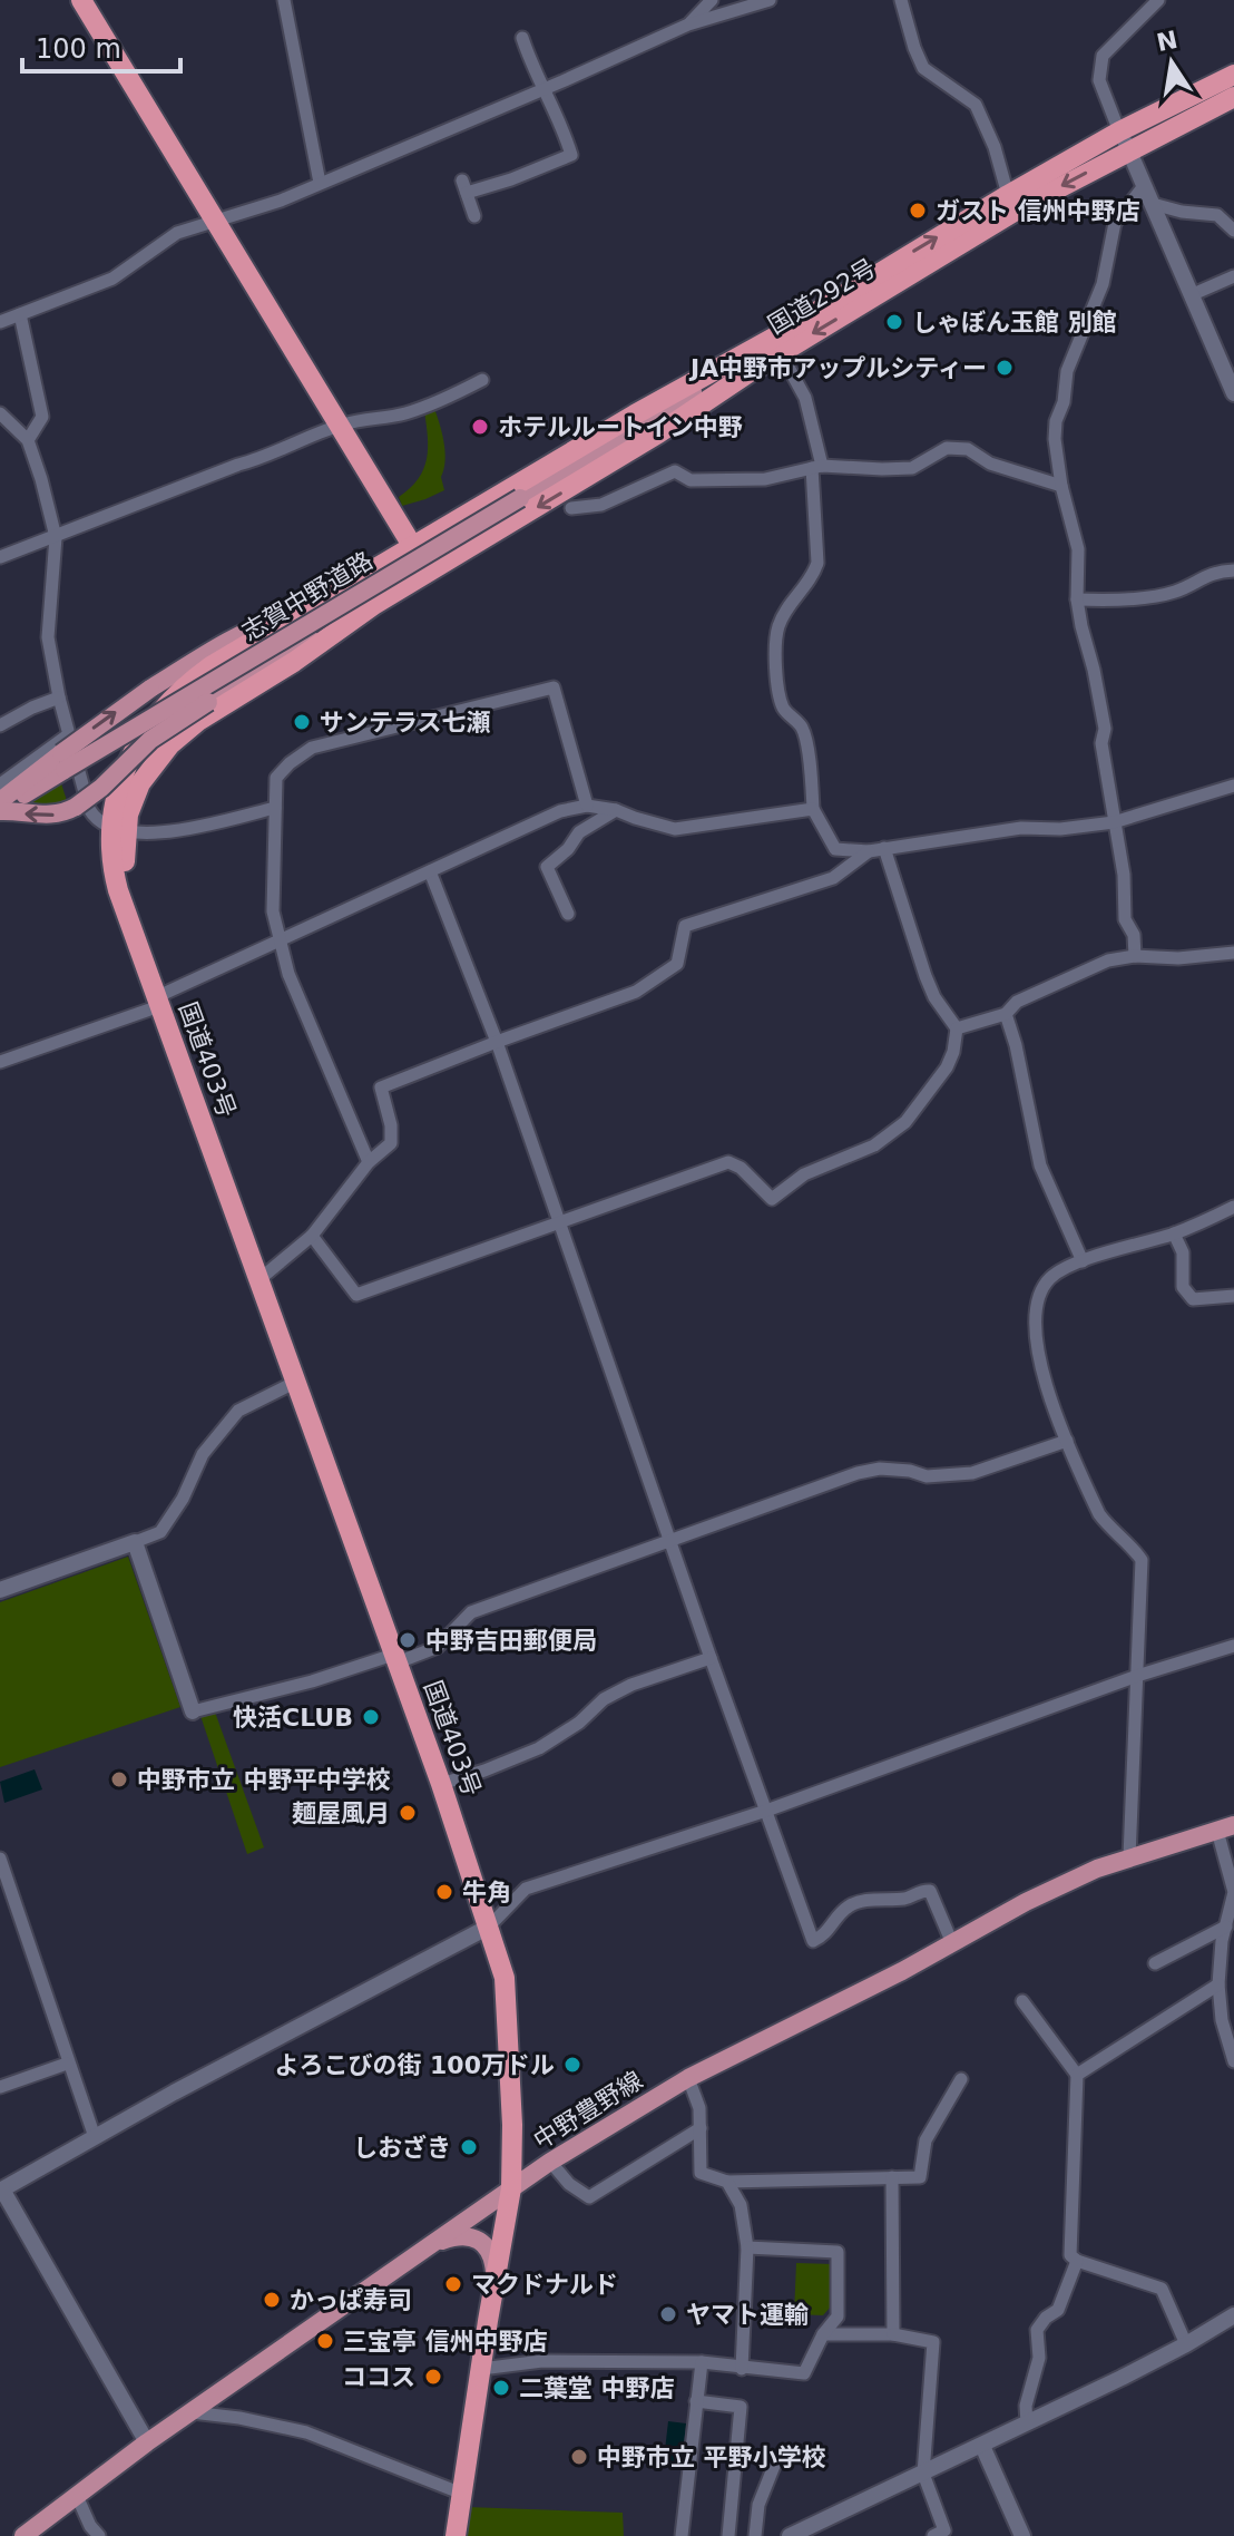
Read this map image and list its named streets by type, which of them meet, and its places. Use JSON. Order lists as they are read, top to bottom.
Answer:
{
  "streets": {
    "highway": ["国道292号", "国道403号"],
    "main road": ["志賀中野道路", "中野豊野線"]
  },
  "crossings": [
    ["国道292号", "志賀中野道路"],
    ["国道292号", "国道403号"],
    ["国道403号", "中野豊野線"]
  ],
  "places": [
    "ガスト 信州中野店",
    "しゃぼん玉館 別館",
    "JA中野市アップルシティー",
    "ホテルルートイン中野",
    "サンテラス七瀬",
    "中野吉田郵便局",
    "快活CLUB",
    "中野市立 中野平中学校",
    "麺屋風月",
    "牛角",
    "よろこびの街 100万ドル",
    "しおざき",
    "マクドナルド",
    "かっぱ寿司",
    "ヤマト運輸",
    "三宝亭 信州中野店",
    "ココス",
    "二葉堂 中野店",
    "中野市立 平野小学校"
  ],
  "scale_bar": "100 m",
  "north": "top"
}
